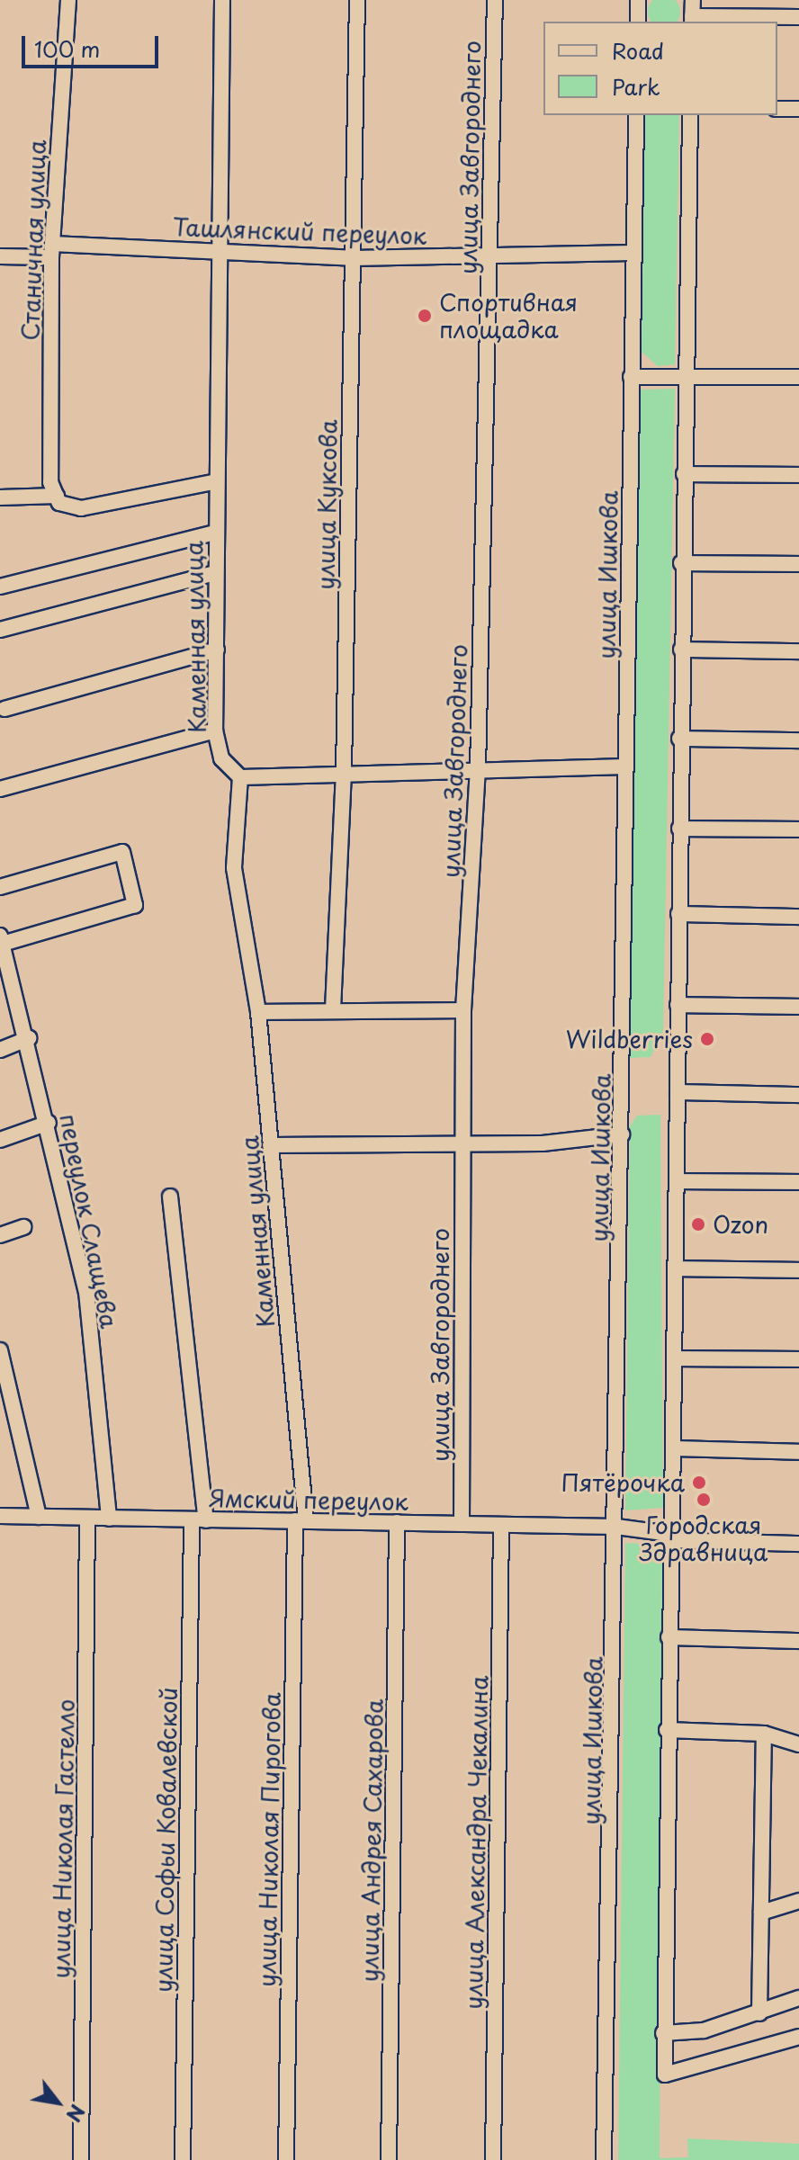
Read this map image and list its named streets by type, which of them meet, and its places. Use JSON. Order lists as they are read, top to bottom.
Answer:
{
  "streets": {
    "street": [
      "улица Завгороднего",
      "Ташлянский переулок",
      "Станичная улица",
      "улица Куксова",
      "улица Ишкова",
      "Каменная улица",
      "переулок Слащева",
      "Ямский переулок",
      "улица Николая Гастелло",
      "улица Софьи Ковалевской",
      "улица Николая Пирогова",
      "улица Андрея Сахарова",
      "улица Александра Чекалина"
    ]
  },
  "crossings": [
    ["улица Завгороднего", "Ташлянский переулок"],
    ["улица Завгороднего", "Ямский переулок"],
    ["Ташлянский переулок", "Станичная улица"],
    ["Ташлянский переулок", "улица Куксова"],
    ["Ташлянский переулок", "улица Ишкова"],
    ["Ташлянский переулок", "Каменная улица"],
    ["улица Ишкова", "Ямский переулок"],
    ["Каменная улица", "Ямский переулок"],
    ["Каменная улица", "улица Николая Пирогова"],
    ["переулок Слащева", "Ямский переулок"],
    ["Ямский переулок", "улица Николая Гастелло"],
    ["Ямский переулок", "улица Софьи Ковалевской"],
    ["Ямский переулок", "улица Николая Пирогова"],
    ["Ямский переулок", "улица Андрея Сахарова"],
    ["Ямский переулок", "улица Александра Чекалина"]
  ],
  "places": [
    "Спортивная площадка",
    "Wildberries",
    "Ozon",
    "Пятёрочка",
    "Городская Здравница"
  ],
  "legend": ["Road", "Park"],
  "scale_bar": "100 m",
  "north": "bottom right"
}
